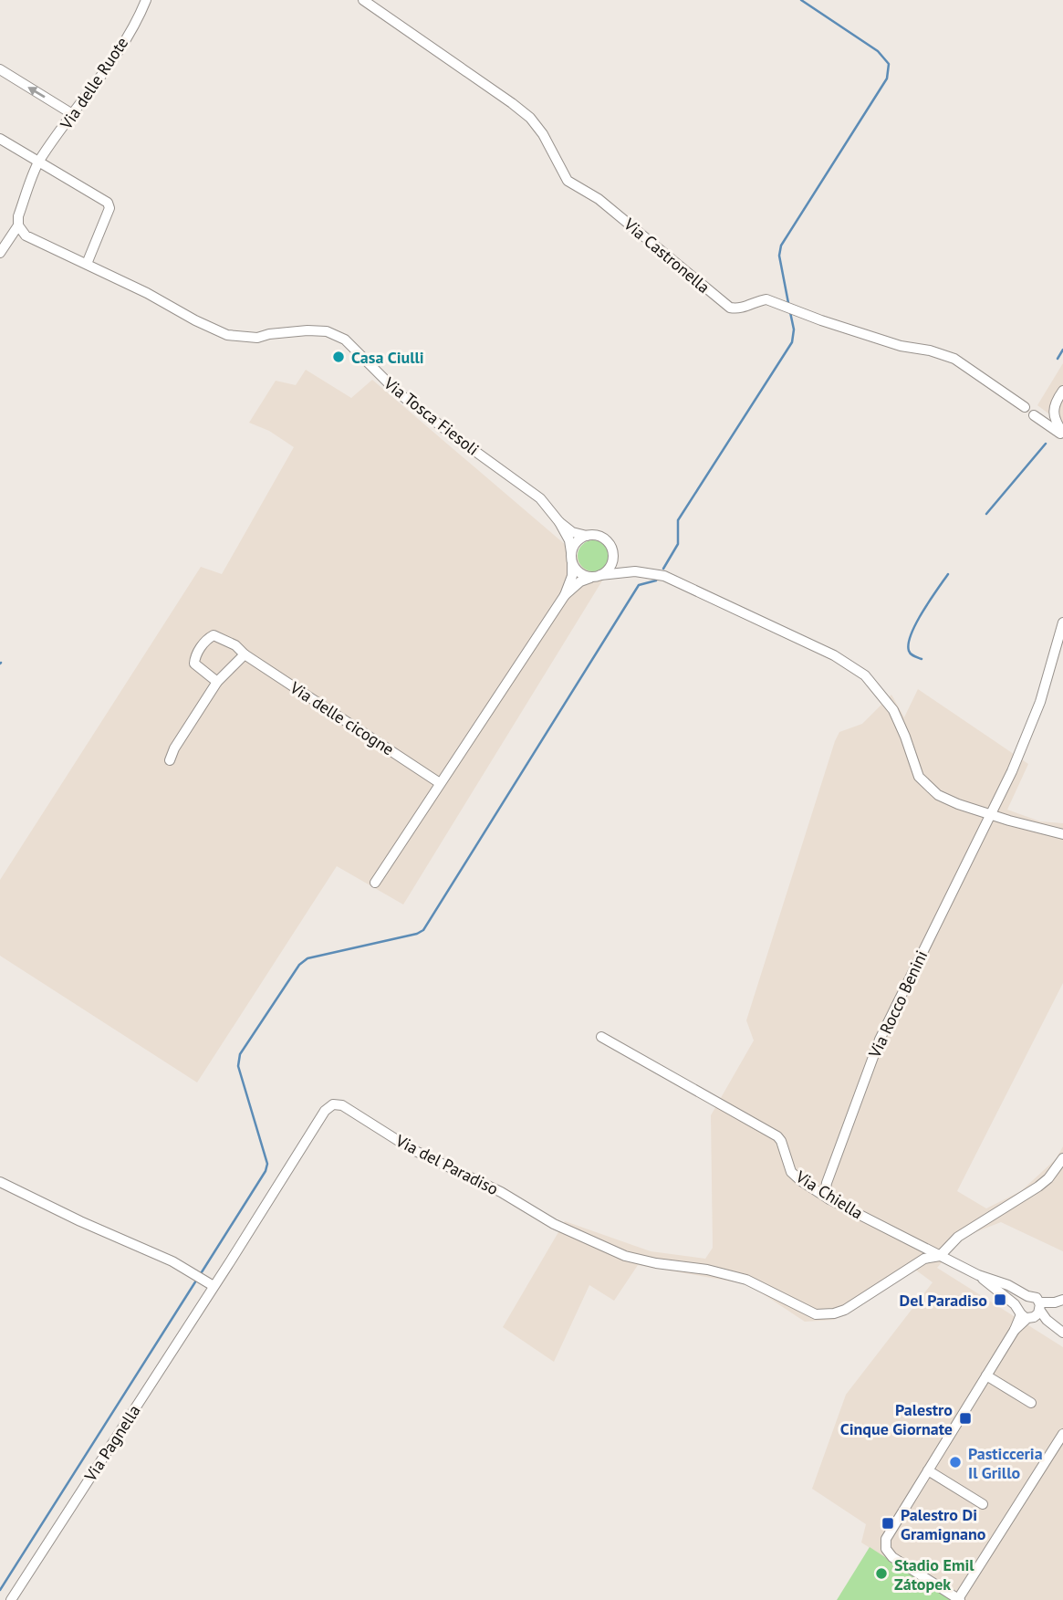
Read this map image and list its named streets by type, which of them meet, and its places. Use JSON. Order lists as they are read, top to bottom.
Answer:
{
  "streets": {
    "street": [
      "Via delle Ruote",
      "Via Castronella",
      "Via Tosca Fiesoli",
      "Via delle cicogne",
      "Via Rocco Benini",
      "Via del Paradiso",
      "Via Chiella",
      "Via Pagnella"
    ]
  },
  "crossings": [
    ["Via delle Ruote", "Via Tosca Fiesoli"],
    ["Via Tosca Fiesoli", "Via Rocco Benini"],
    ["Via Rocco Benini", "Via Chiella"],
    ["Via del Paradiso", "Via Chiella"],
    ["Via del Paradiso", "Via Pagnella"]
  ],
  "places": {
    "other": ["Casa Ciulli", "Pasticceria Il Grillo", "Stadio Emil Zátopek"],
    "transit": ["Del Paradiso", "Palestro Cinque Giornate", "Palestro Di Gramignano"]
  }
}
